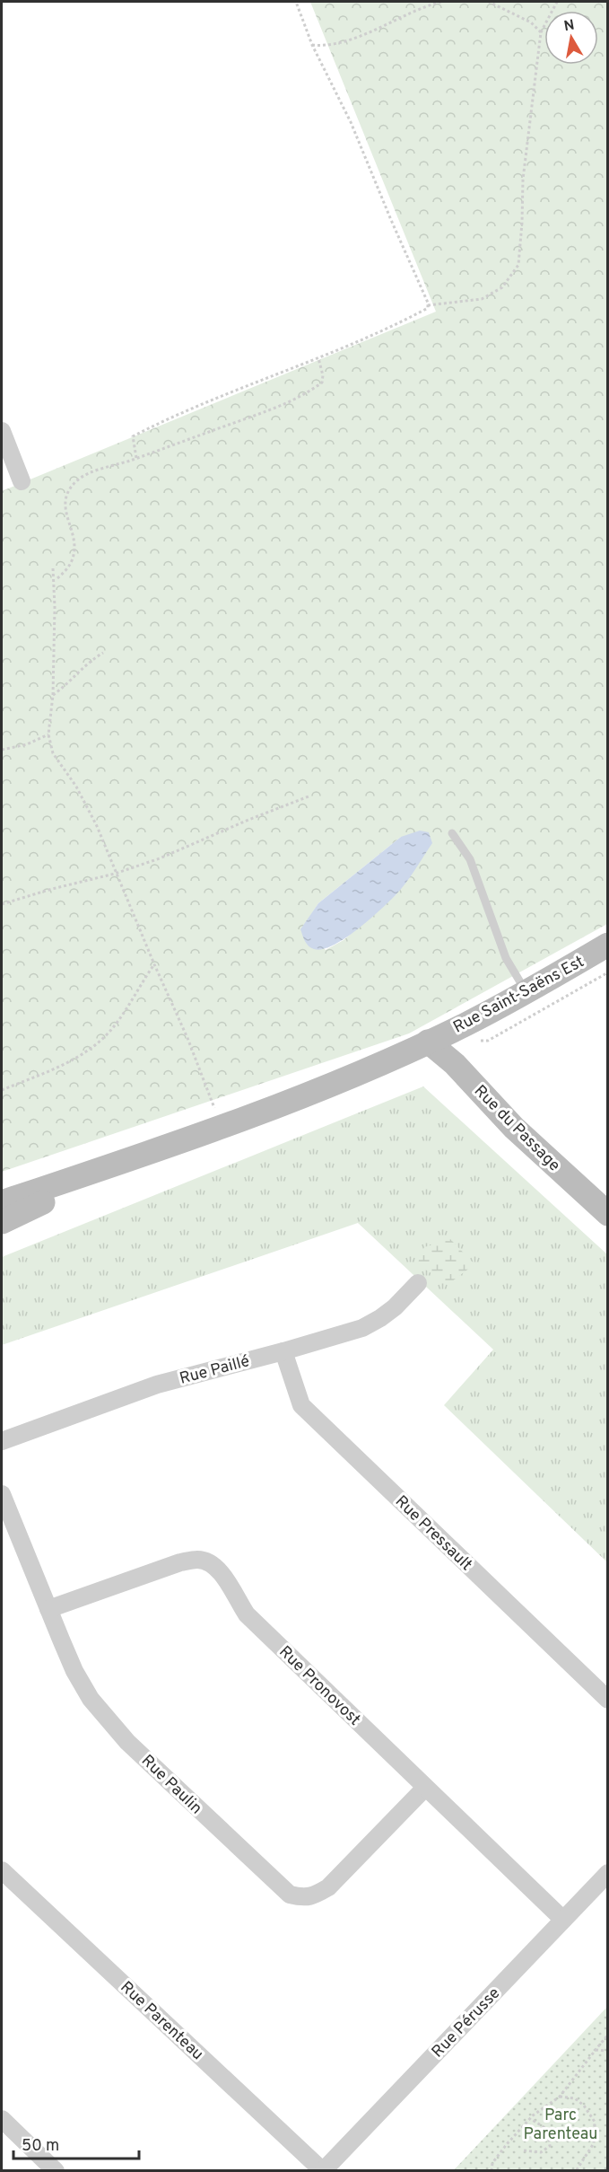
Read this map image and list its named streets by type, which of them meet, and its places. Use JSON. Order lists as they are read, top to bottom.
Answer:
{
  "streets": {
    "main road": ["Rue Saint-Saëns Est", "Rue du Passage"],
    "street": [
      "Rue Paillé",
      "Rue Pressault",
      "Rue Pronovost",
      "Rue Paulin",
      "Rue Parenteau",
      "Rue Pérusse"
    ]
  },
  "crossings": [
    ["Rue Saint-Saëns Est", "Rue du Passage"],
    ["Rue Paillé", "Rue Pressault"],
    ["Rue Pronovost", "Rue Paulin"],
    ["Rue Pronovost", "Rue Pérusse"],
    ["Rue Parenteau", "Rue Pérusse"]
  ],
  "parks": ["Parc Parenteau"],
  "scale_bar": "50 m",
  "north": "top"
}
